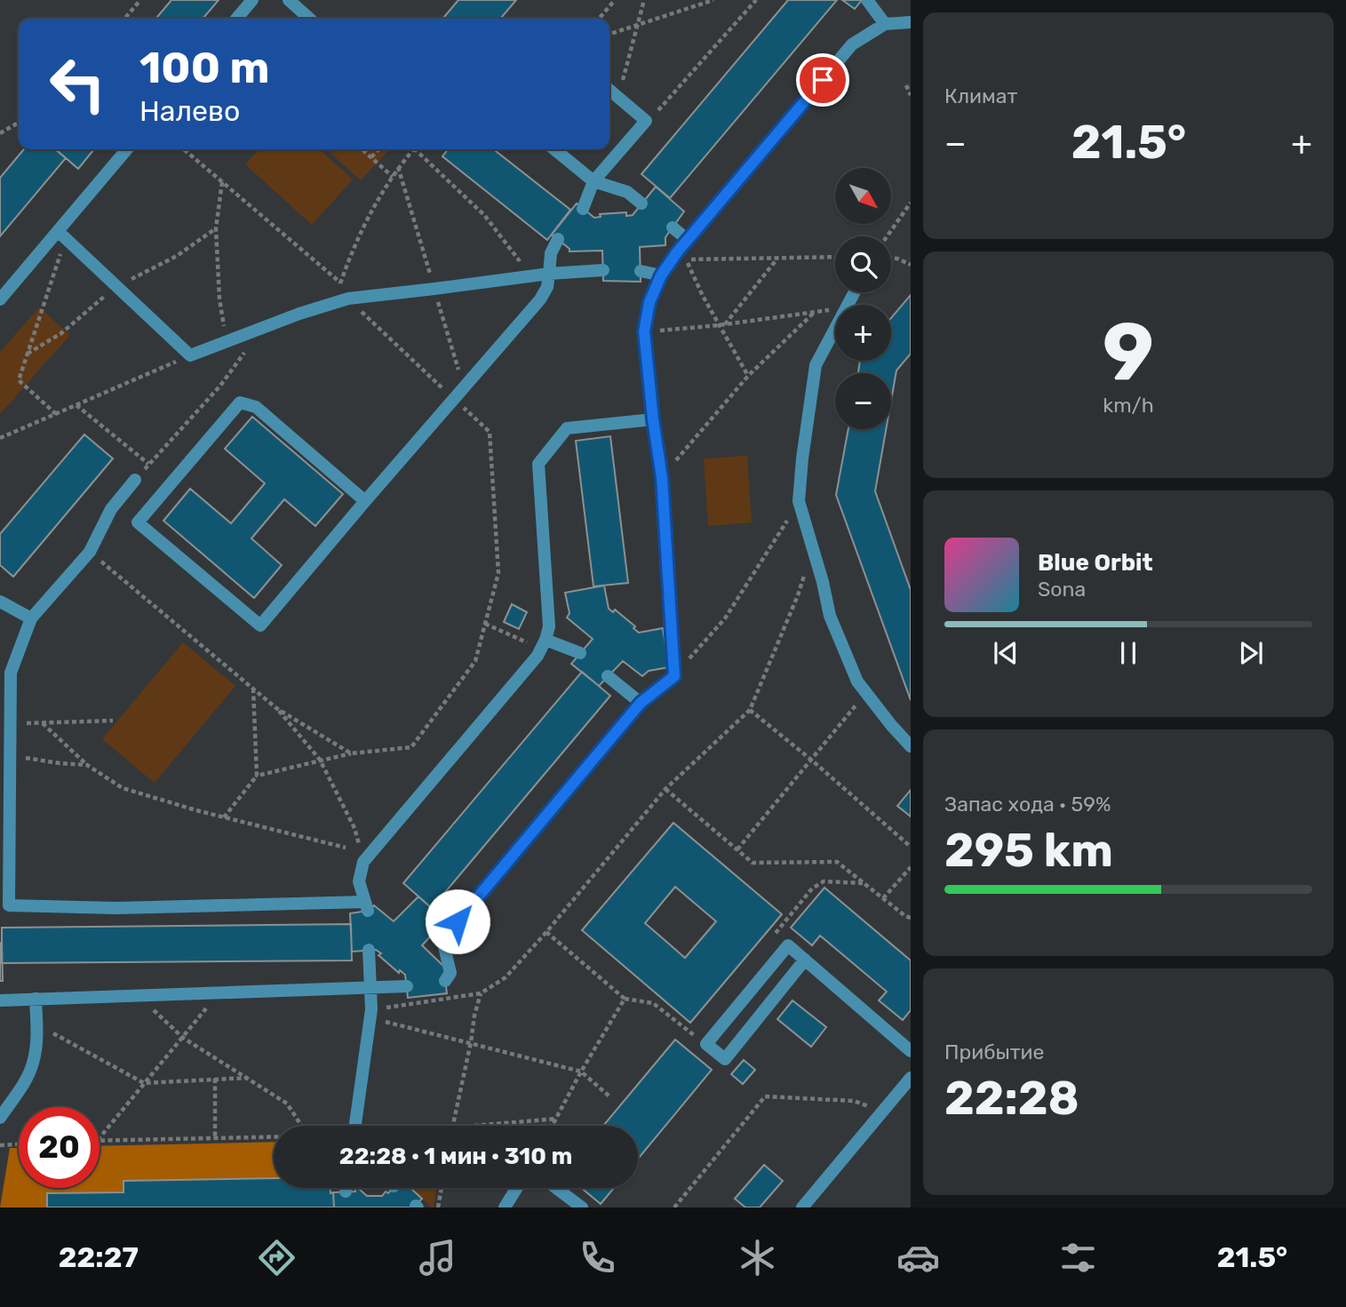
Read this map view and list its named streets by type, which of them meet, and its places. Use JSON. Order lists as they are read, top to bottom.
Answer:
{
  "north": "bottom right",
  "page": {
    "tile": [
      "Климат",
      ["9", "km/h"],
      ["Запас хода · 59%", "295 km"],
      ["Прибытие", "22:28"]
    ],
    "turn": ["100 m", "Налево"],
    "heat": ["−", "21.5°", "+"],
    "map_buttons": ["+", "−"],
    "song": ["Blue Orbit", "Sona"],
    "limit": "20",
    "trip": "22:28 · 1 мин · 310 m",
    "tabs": ["22:27", "21.5°"]
  }
}
